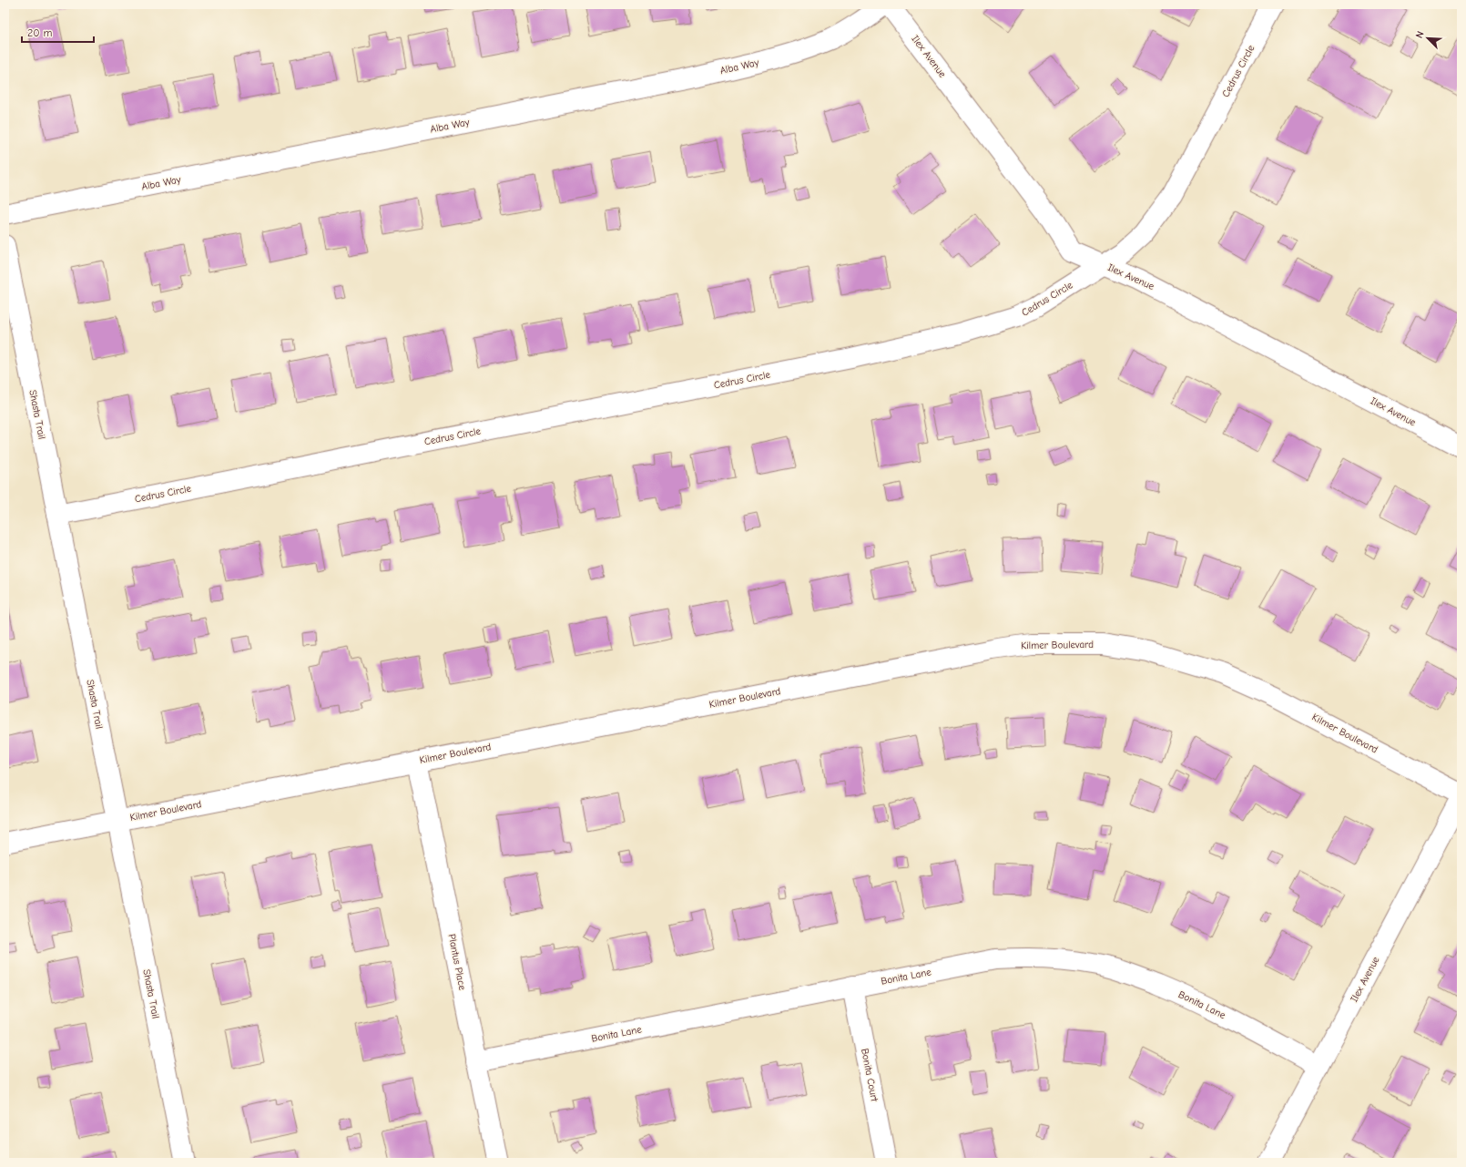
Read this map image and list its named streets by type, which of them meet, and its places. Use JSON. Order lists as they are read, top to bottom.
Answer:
{
  "streets": {
    "street": [
      "Ilex Avenue",
      "Alba Way",
      "Cedrus Circle",
      "Shasta Trail",
      "Kilmer Boulevard",
      "Plantus Place",
      "Bonita Lane",
      "Bonita Court"
    ]
  },
  "crossings": [
    ["Ilex Avenue", "Cedrus Circle"],
    ["Ilex Avenue", "Kilmer Boulevard"],
    ["Ilex Avenue", "Bonita Lane"],
    ["Cedrus Circle", "Shasta Trail"],
    ["Shasta Trail", "Kilmer Boulevard"],
    ["Kilmer Boulevard", "Plantus Place"],
    ["Plantus Place", "Bonita Lane"],
    ["Bonita Lane", "Bonita Court"]
  ],
  "scale_bar": "20 m",
  "north": "top left"
}
